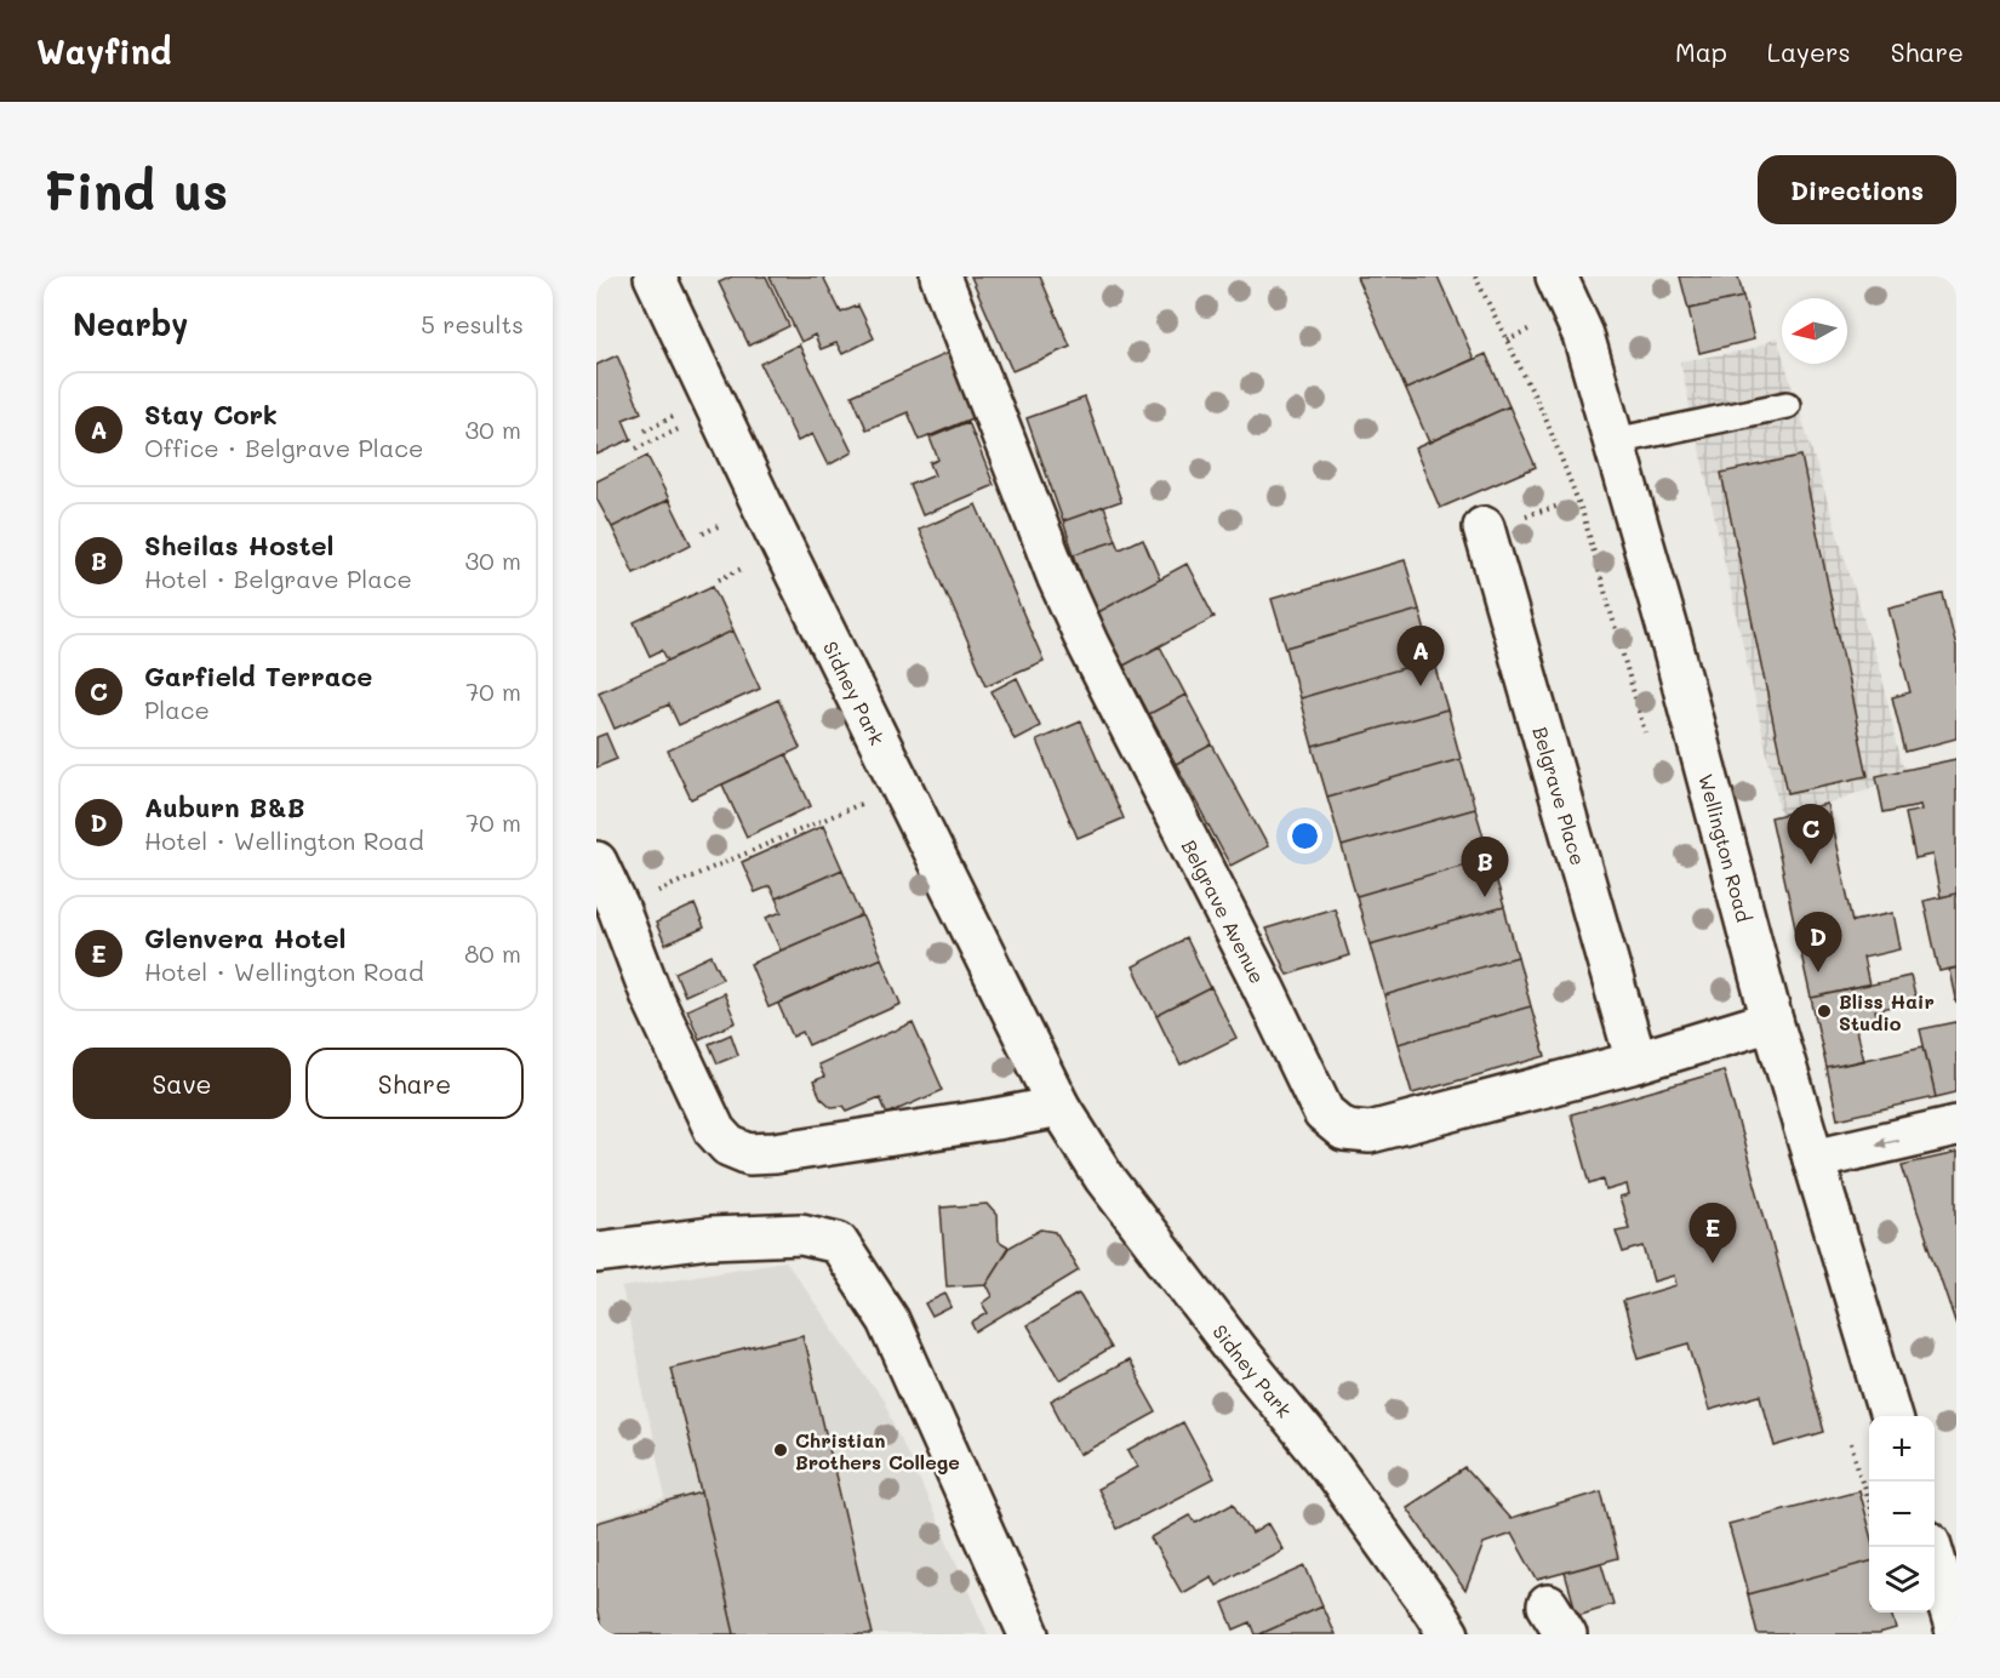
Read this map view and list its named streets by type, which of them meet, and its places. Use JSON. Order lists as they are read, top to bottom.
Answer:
{
  "streets": {
    "street": [
      "Sidney Park",
      "Belgrave Place",
      "Wellington Road",
      "Belgrave Avenue"
    ]
  },
  "crossings": [
    ["Belgrave Place", "Belgrave Avenue"],
    ["Wellington Road", "Belgrave Avenue"]
  ],
  "places": ["Bliss Hair Studio", "Christian Brothers College"],
  "north": "left",
  "page": {
    "header": "Wayfind",
    "nav": ["Map", "Layers", "Share"],
    "buttons": [
      "Directions",
      ["Save", "Share"]
    ],
    "title": "Find us",
    "heading": ["Nearby", "5 results"],
    "list": [
      {
        "mark": "A",
        "name": "Stay Cork",
        "note": "Office · Belgrave Place",
        "value": "30 m"
      },
      {
        "mark": "B",
        "name": "Sheilas Hostel",
        "note": "Hotel · Belgrave Place",
        "value": "30 m"
      },
      {
        "mark": "C",
        "name": "Garfield Terrace",
        "note": "Place",
        "value": "70 m"
      },
      {
        "mark": "D",
        "name": "Auburn B&B",
        "note": "Hotel · Wellington Road",
        "value": "70 m"
      },
      {
        "mark": "E",
        "name": "Glenvera Hotel",
        "note": "Hotel · Wellington Road",
        "value": "80 m"
      }
    ],
    "pins": [
      "A",
      "C",
      "B",
      "D",
      "E"
    ],
    "map_buttons": ["+", "−"]
  }
}
